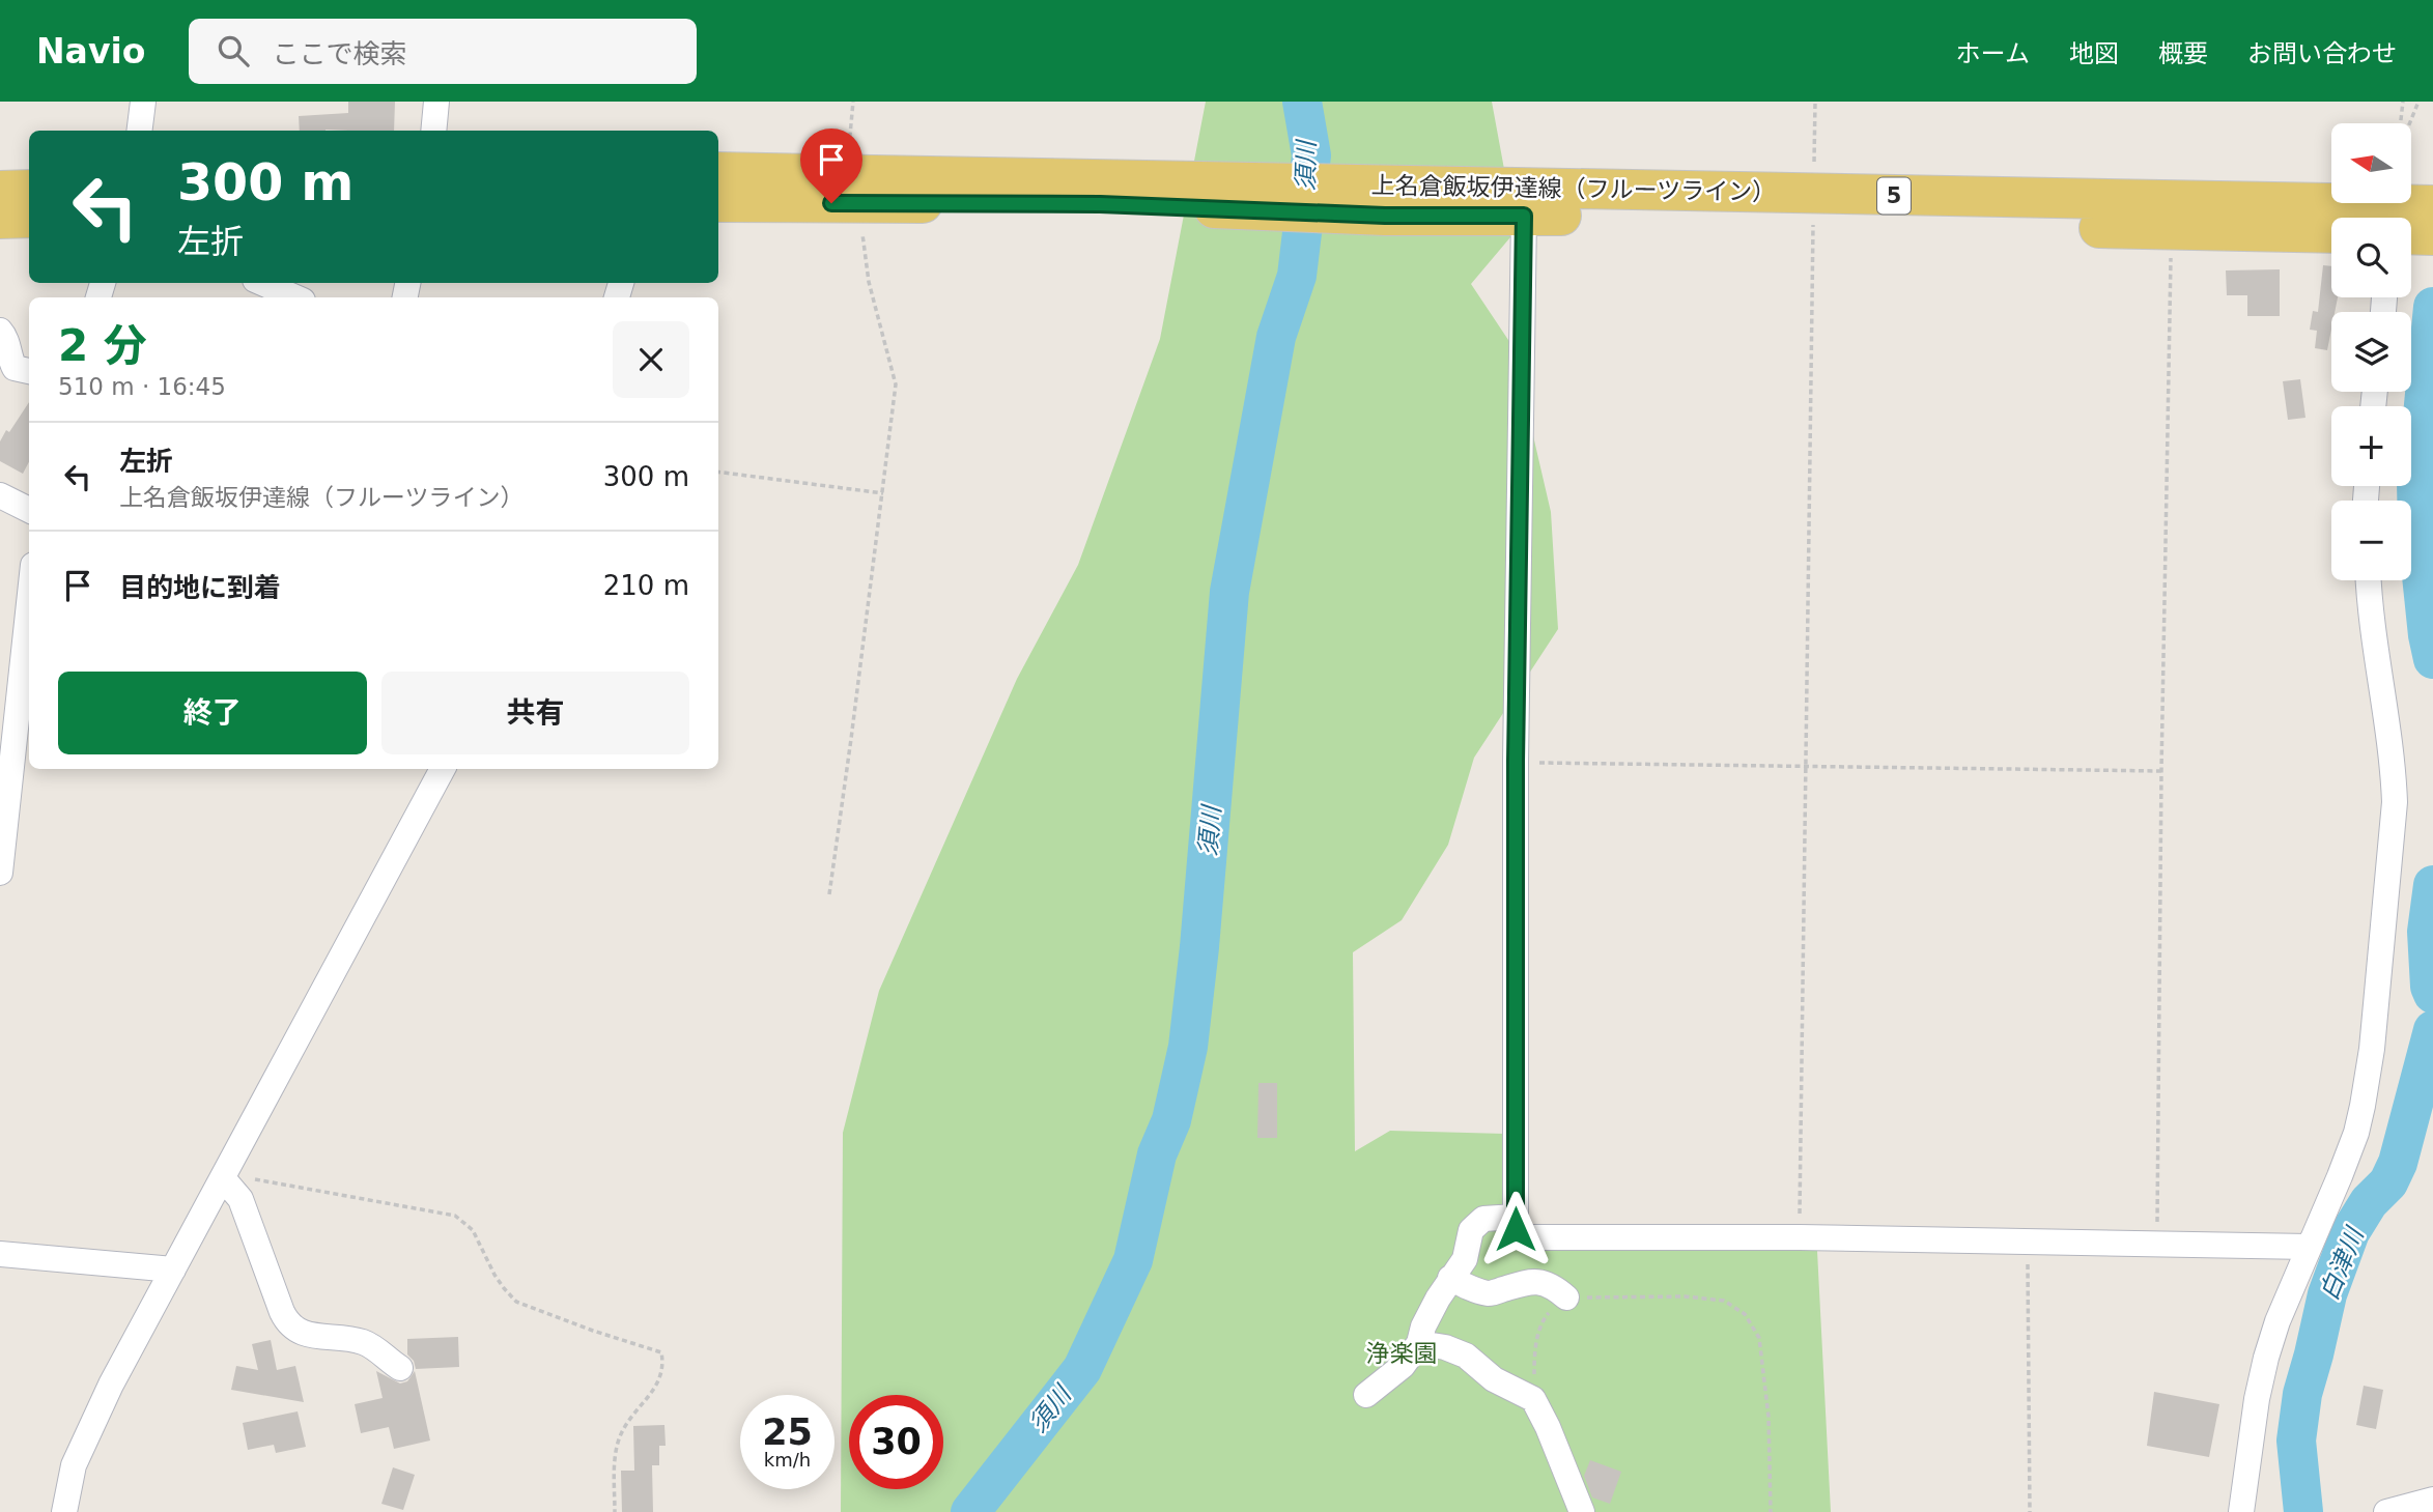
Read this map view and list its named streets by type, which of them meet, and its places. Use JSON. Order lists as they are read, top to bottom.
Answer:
{
  "streets": {
    "main road": ["上名倉飯坂伊達線（フルーツライン）", "5"]
  },
  "water": ["須川", "白津川"],
  "parks": ["浄楽園"],
  "north": "left",
  "page": {
    "header": "Navio",
    "search": "ここで検索",
    "nav": [
      "ホーム",
      "地図",
      "概要",
      "お問い合わせ"
    ],
    "map_buttons": ["+", "−"],
    "turn": ["300 m", "左折"],
    "heading": ["2 分", "510 m · 16:45"],
    "list": [
      {
        "name": "左折",
        "note": "上名倉飯坂伊達線（フルーツライン）",
        "value": "300 m"
      },
      {
        "name": "目的地に到着",
        "value": "210 m"
      }
    ],
    "buttons": ["終了", "共有"],
    "speed": "25 km/h",
    "limit": "30"
  }
}
